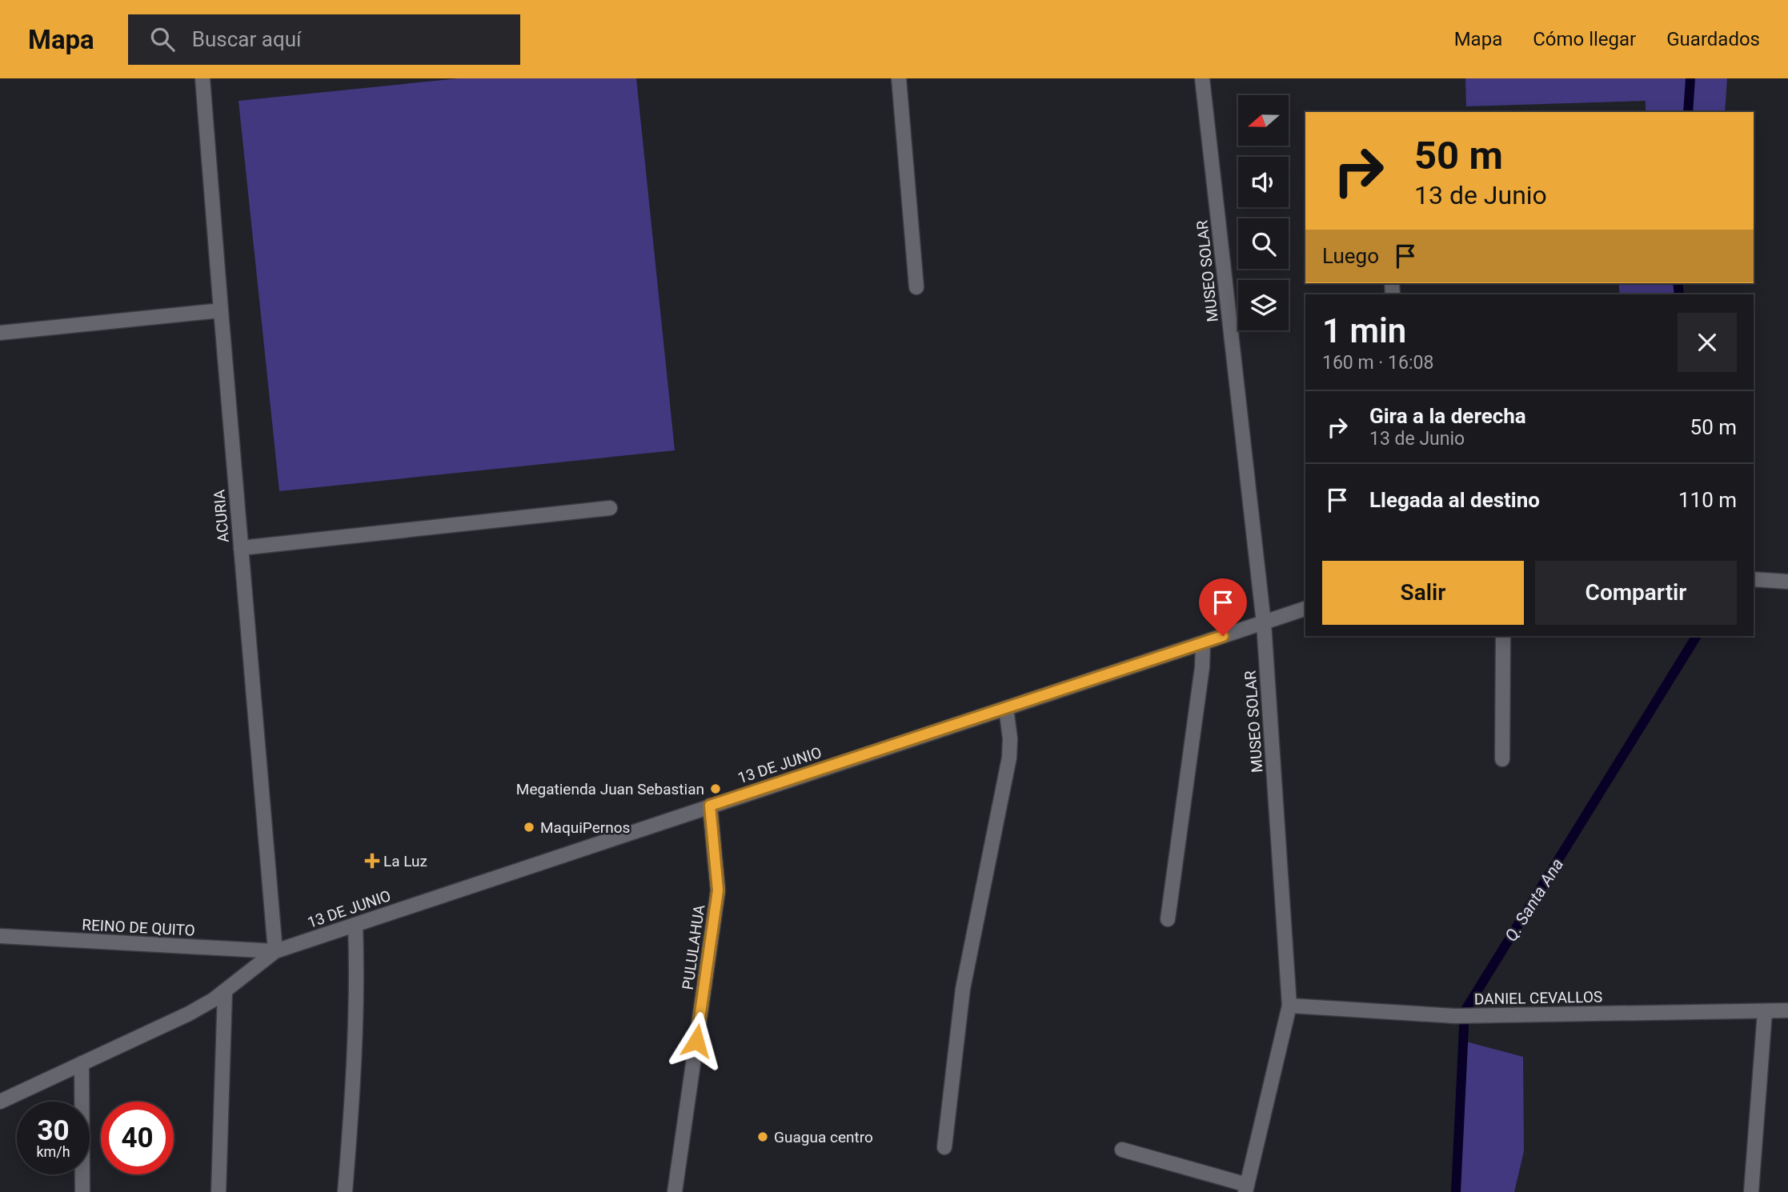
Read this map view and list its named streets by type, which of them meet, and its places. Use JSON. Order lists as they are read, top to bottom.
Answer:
{
  "streets": {
    "street": [
      "MUSEO SOLAR",
      "ACURIA",
      "13 DE JUNIO",
      "REINO DE QUITO",
      "PULULAHUA",
      "DANIEL CEVALLOS"
    ]
  },
  "crossings": [
    ["MUSEO SOLAR", "13 DE JUNIO"],
    ["MUSEO SOLAR", "DANIEL CEVALLOS"],
    ["ACURIA", "13 DE JUNIO"],
    ["ACURIA", "REINO DE QUITO"],
    ["13 DE JUNIO", "REINO DE QUITO"],
    ["13 DE JUNIO", "PULULAHUA"]
  ],
  "water": ["Q. Santa Ana"],
  "places": {
    "other": ["Megatienda Juan Sebastian", "MaquiPernos", "Guagua centro"],
    "health": ["La Luz"]
  },
  "north": "left",
  "page": {
    "header": "Mapa",
    "search": "Buscar aquí",
    "nav": ["Mapa", "Cómo llegar", "Guardados"],
    "turn": ["50 m", "13 de Junio"],
    "then": "Luego",
    "heading": ["1 min", "160 m · 16:08"],
    "list": [
      {
        "name": "Gira a la derecha",
        "note": "13 de Junio",
        "value": "50 m"
      },
      {
        "name": "Llegada al destino",
        "value": "110 m"
      }
    ],
    "buttons": ["Salir", "Compartir"],
    "speed": "30 km/h",
    "limit": "40"
  }
}
